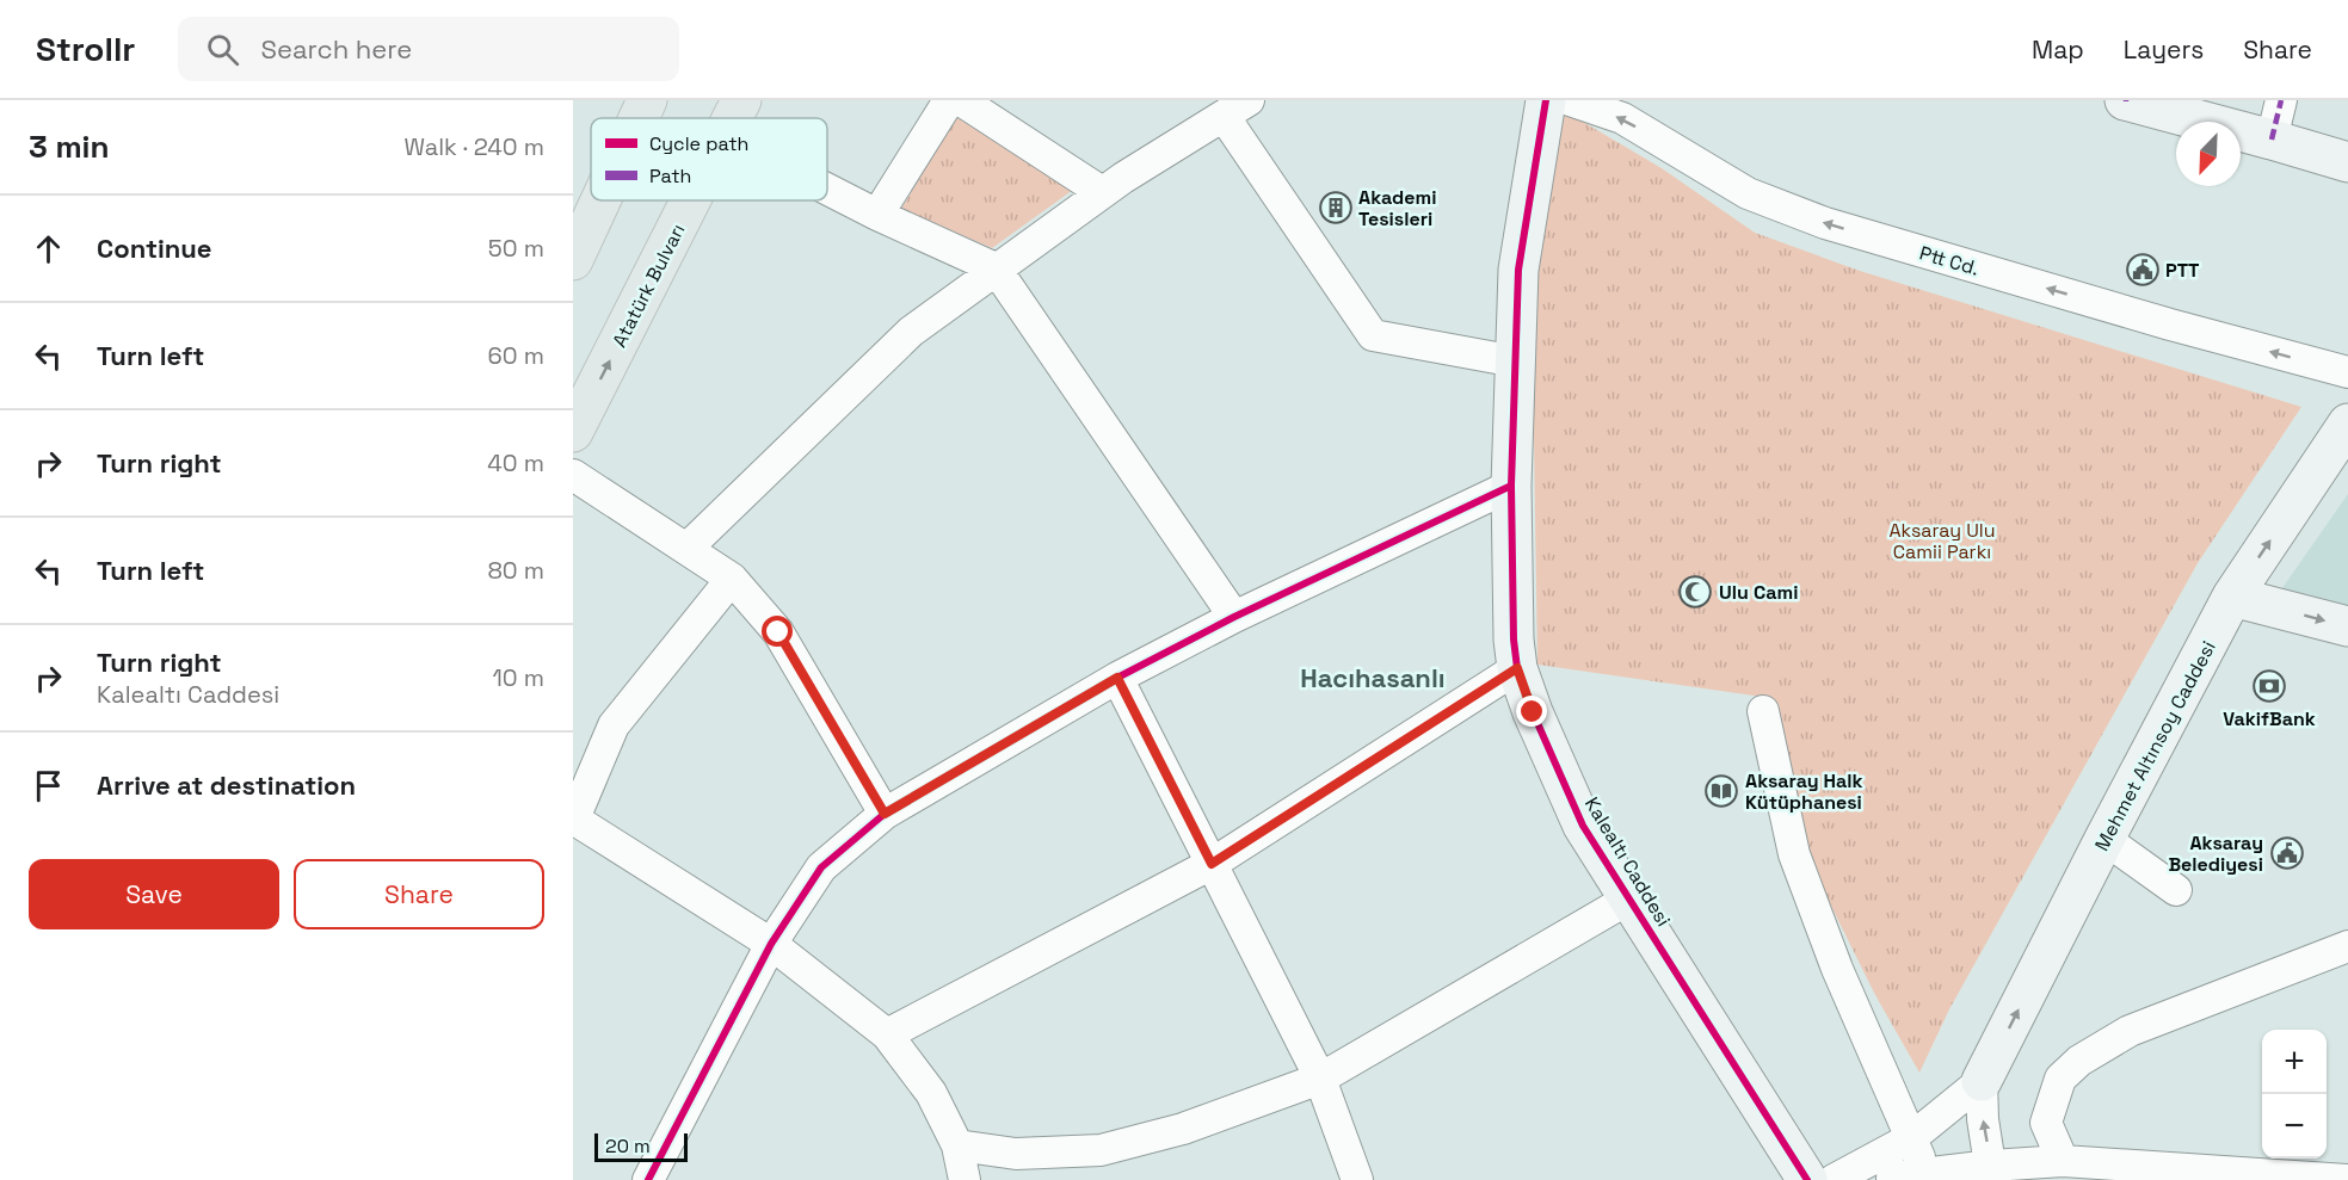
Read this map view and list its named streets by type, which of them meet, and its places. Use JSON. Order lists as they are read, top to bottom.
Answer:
{
  "streets": {
    "main road": ["Atatürk Bulvarı"],
    "street": ["Ptt Cd.", "Mehmet Altınsoy Caddesi", "Kalealtı Caddesi"]
  },
  "one_way": ["Atatürk Bulvarı", "Mehmet Altınsoy Caddesi"],
  "districts": ["Hacıhasanlı"],
  "parks": ["Aksaray Ulu Camii Parkı"],
  "places": {
    "building": ["Akademi Tesisleri"],
    "public building": ["PTT", "Aksaray Belediyesi"],
    "mosque": ["Ulu Cami"],
    "bank": ["VakifBank"],
    "library": ["Aksaray Halk Kütüphanesi"]
  },
  "legend": ["Cycle path", "Path"],
  "scale_bar": "20 m",
  "north": "bottom left",
  "page": {
    "header": "Strollr",
    "search": "Search here",
    "nav": ["Map", "Layers", "Share"],
    "heading": ["3 min", "Walk · 240 m"],
    "list": [
      ["Continue", "50 m"],
      ["Turn left", "60 m"],
      ["Turn right", "40 m"],
      ["Turn left", "80 m"],
      ["Turn right", "Kalealtı Caddesi", "10 m"],
      "Arrive at destination"
    ],
    "buttons": ["Save", "Share"],
    "map_buttons": ["+", "−"],
    "scale": "20 m"
  }
}
